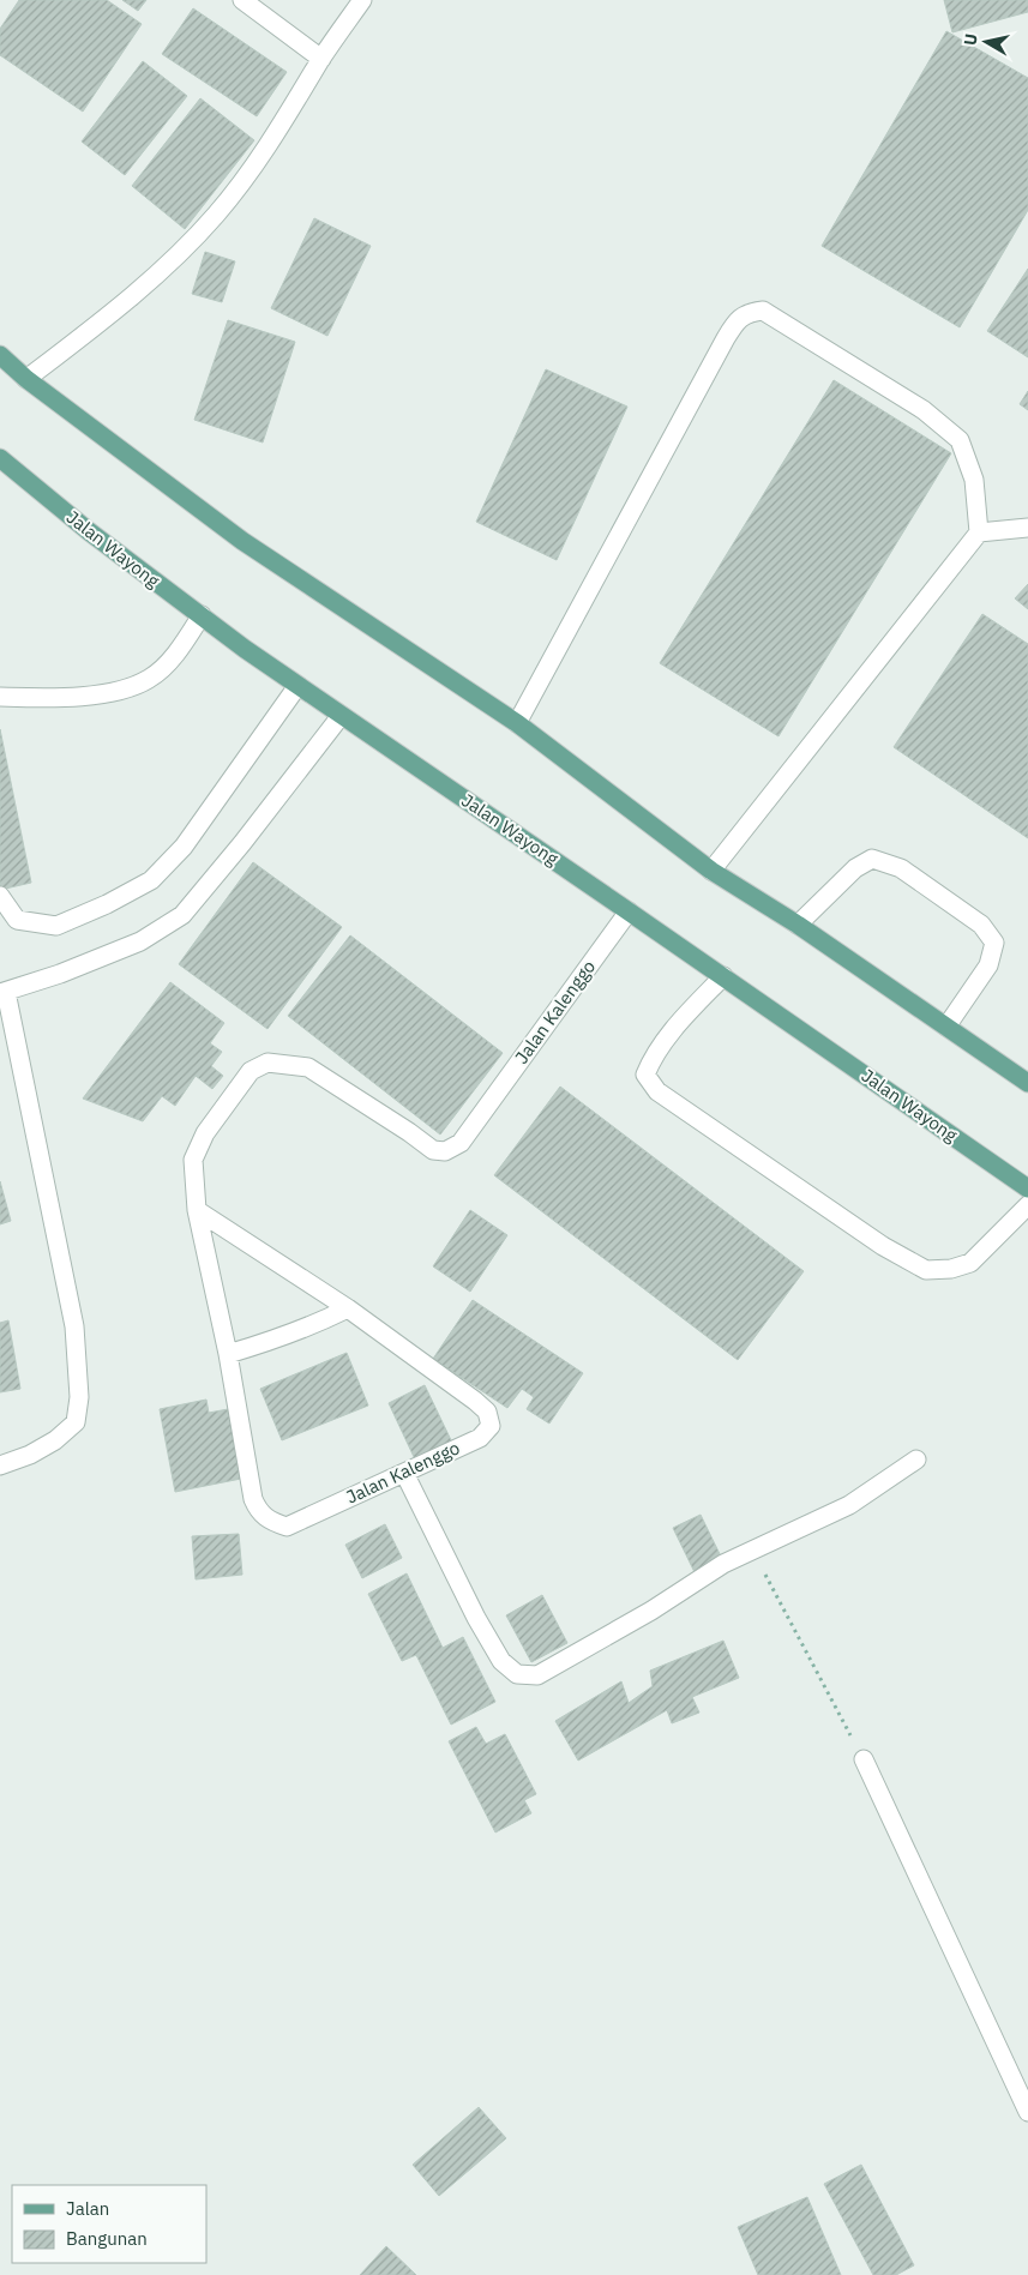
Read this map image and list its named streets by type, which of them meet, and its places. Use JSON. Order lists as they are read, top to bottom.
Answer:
{
  "streets": {
    "main road": ["Jalan Wayong"],
    "street": ["Jalan Kalenggo"]
  },
  "crossings": [
    ["Jalan Wayong", "Jalan Kalenggo"]
  ],
  "legend": ["Jalan", "Bangunan"],
  "north": "left"
}
